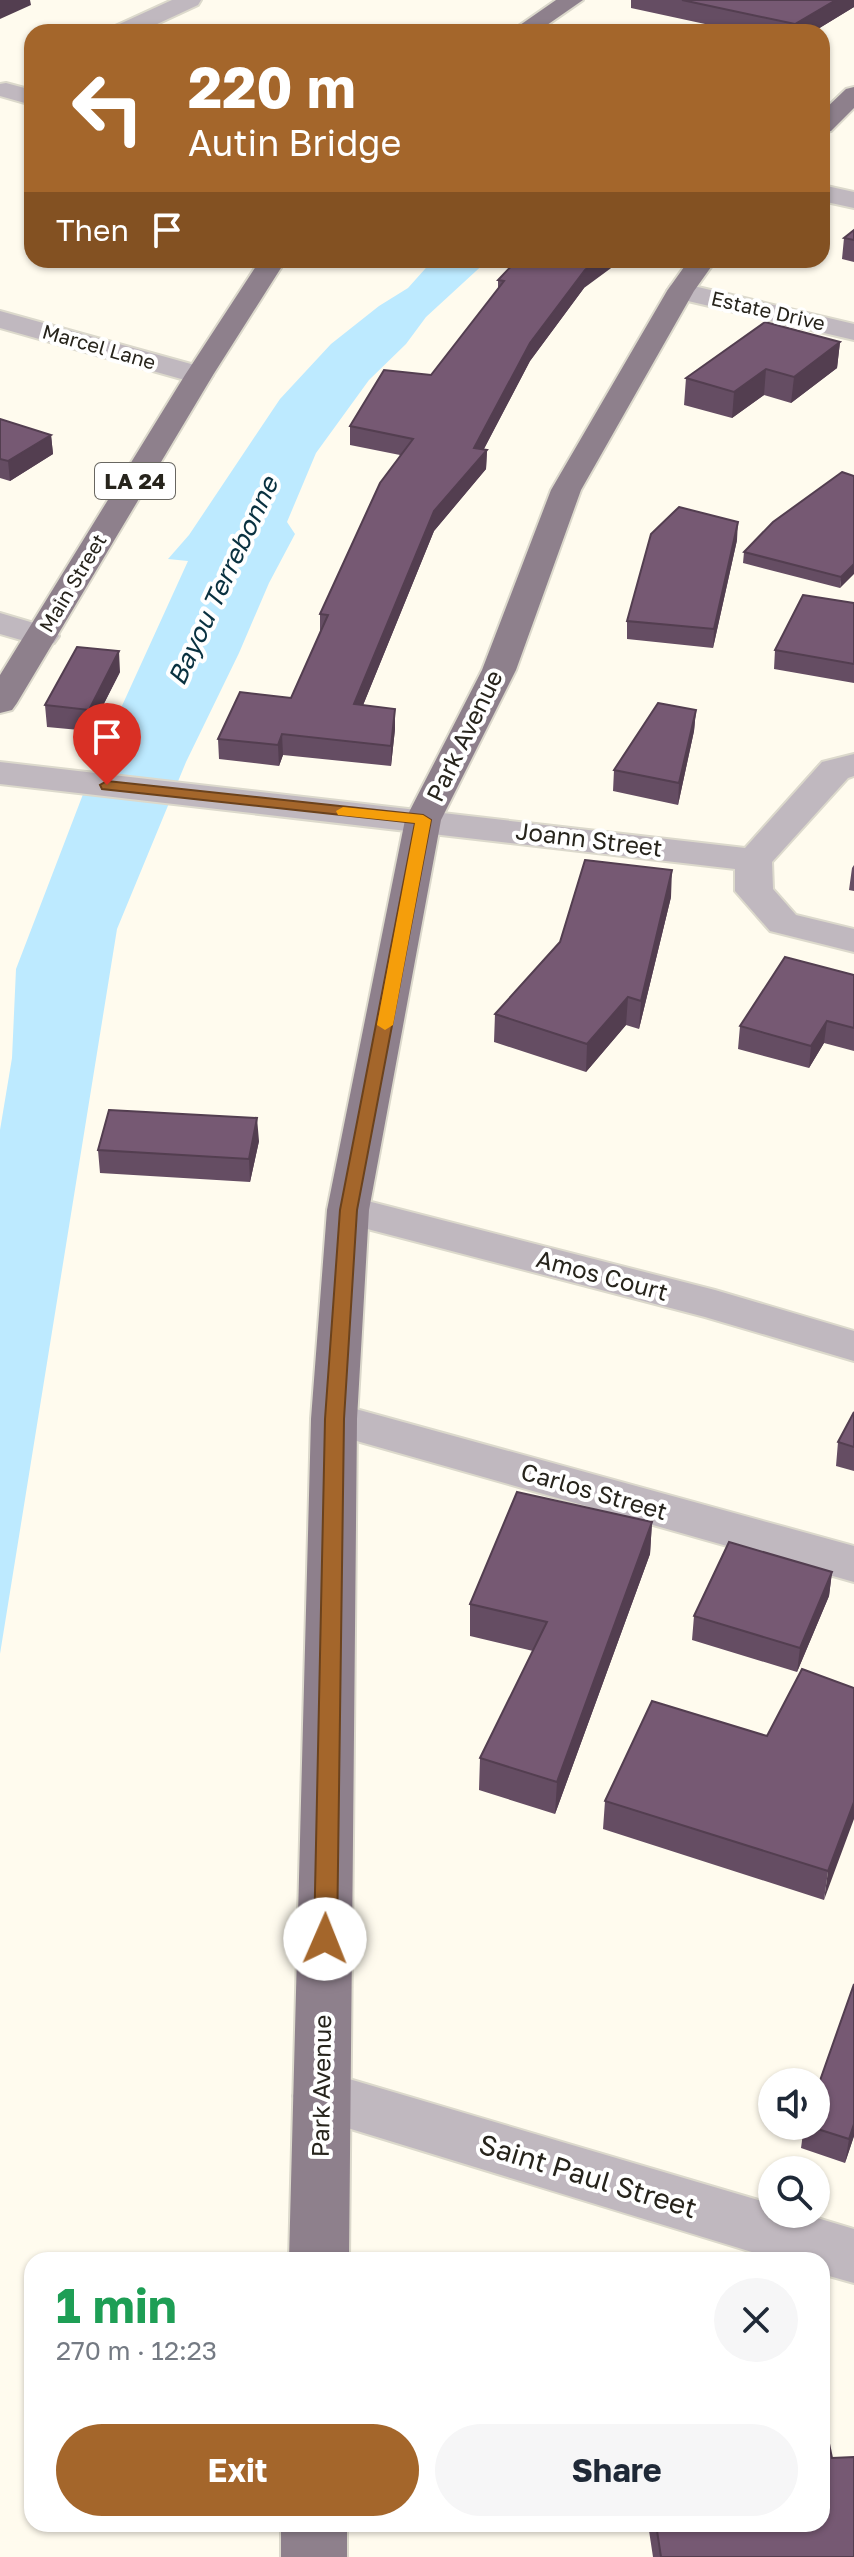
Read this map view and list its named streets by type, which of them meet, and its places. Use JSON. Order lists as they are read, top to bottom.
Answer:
{
  "streets": {
    "main road": ["LA 24", "Main Street", "Park Avenue"],
    "street": [
      "Estate Drive",
      "Marcel Lane",
      "Joann Street",
      "Amos Court",
      "Carlos Street",
      "Saint Paul Street"
    ]
  },
  "crossings": [
    ["Estate Drive", "Park Avenue"],
    ["Marcel Lane", "Main Street"],
    ["Park Avenue", "Joann Street"],
    ["Park Avenue", "Amos Court"],
    ["Park Avenue", "Carlos Street"],
    ["Park Avenue", "Saint Paul Street"]
  ],
  "water": ["Bayou Terrebonne"],
  "page": {
    "turn": ["220 m", "Autin Bridge"],
    "then": "Then",
    "heading": ["1 min", "270 m · 12:23"],
    "buttons": ["Exit", "Share"]
  }
}
